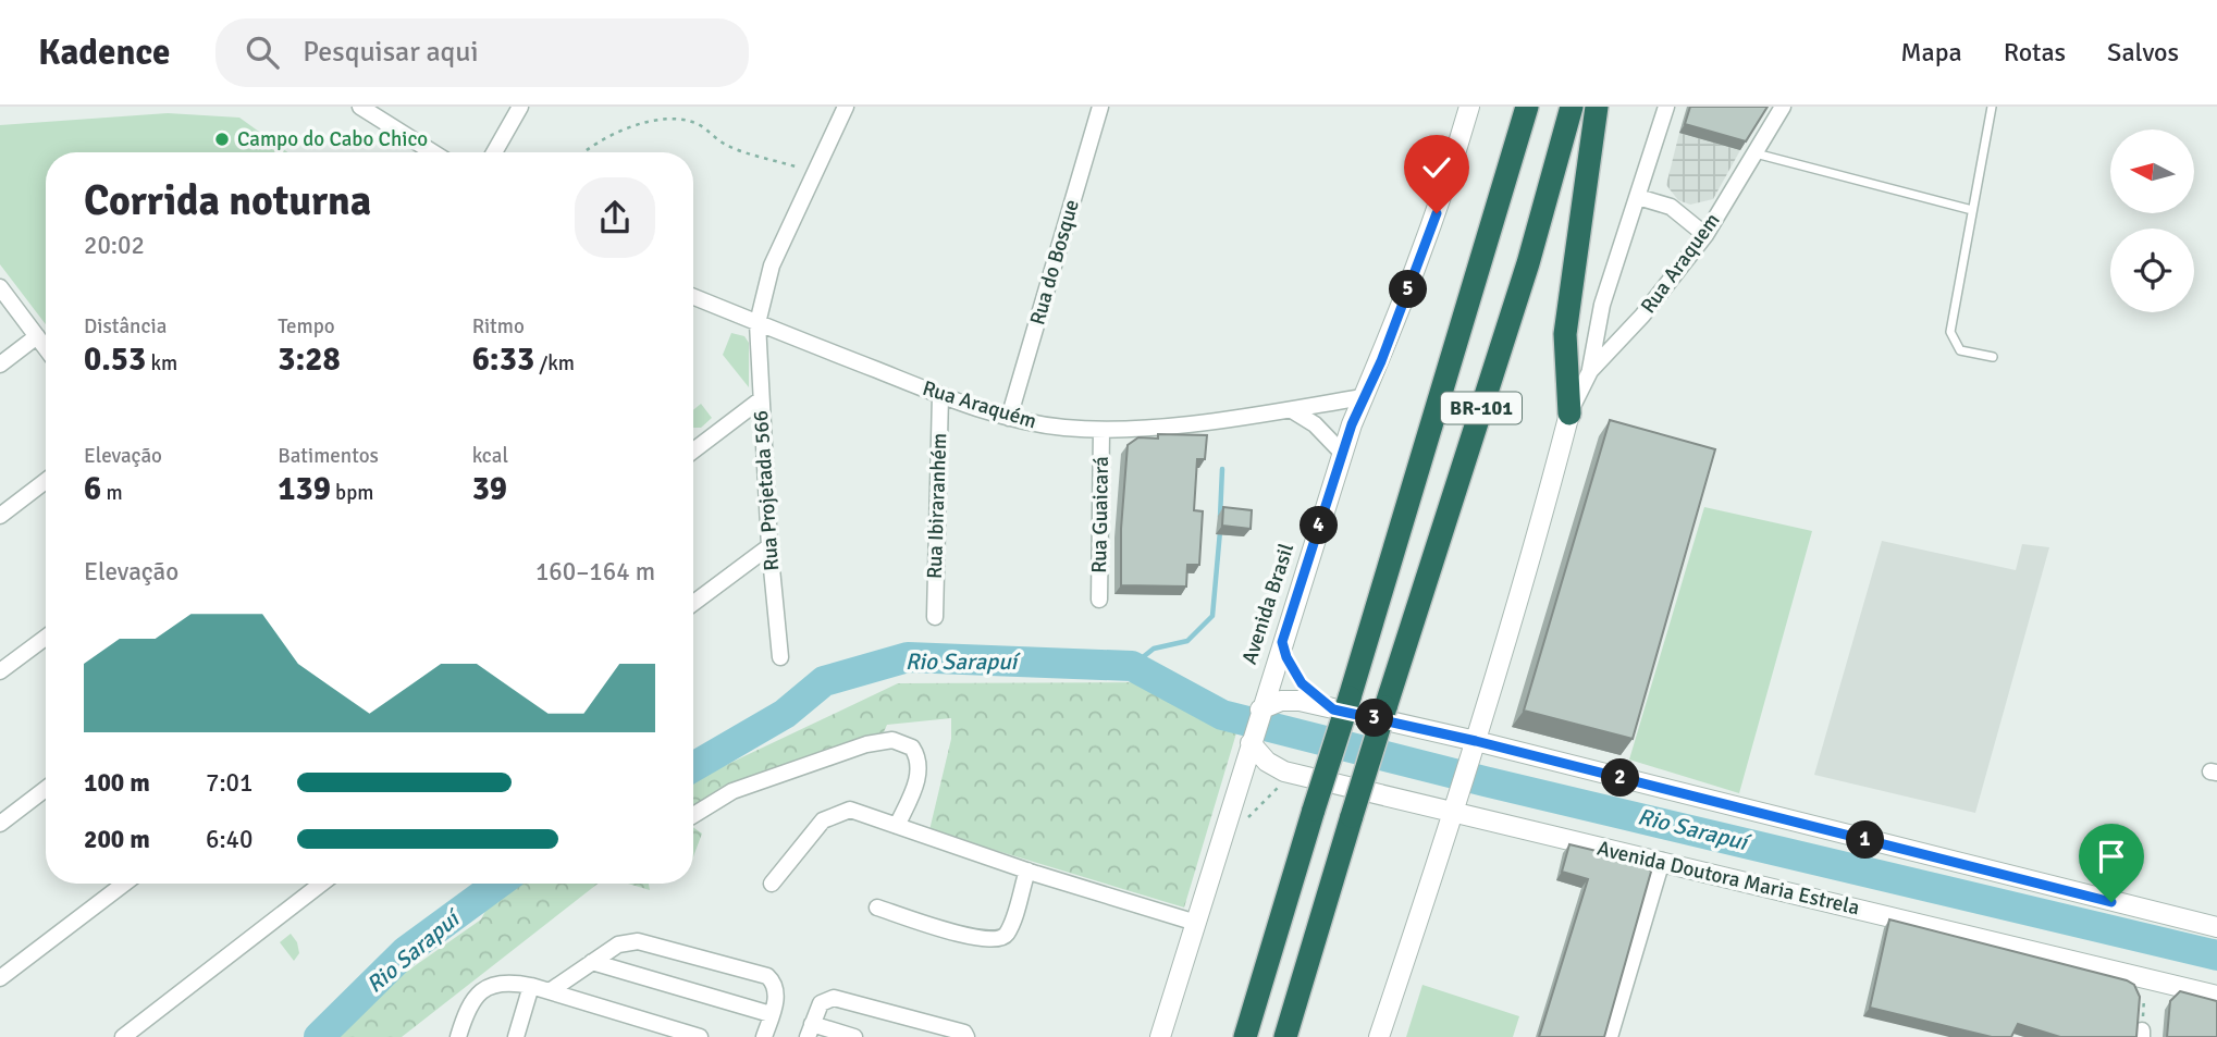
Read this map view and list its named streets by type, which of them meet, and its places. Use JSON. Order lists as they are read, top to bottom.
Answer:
{
  "streets": {
    "highway": ["BR-101"],
    "street": [
      "Rua do Bosque",
      "Rua Araquem",
      "Rua Araquém",
      "Rua Projetada 566",
      "Rua Ibiraranhém",
      "Rua Guaicará",
      "Avenida Brasil",
      "Avenida Doutora Maria Estrela"
    ]
  },
  "crossings": [
    ["Rua do Bosque", "Rua Araquém"],
    ["Rua Araquém", "Rua Projetada 566"],
    ["Rua Araquém", "Rua Ibiraranhém"],
    ["Rua Araquém", "Rua Guaicará"],
    ["Rua Araquém", "Avenida Brasil"],
    ["Avenida Brasil", "Avenida Doutora Maria Estrela"]
  ],
  "water": ["Rio Sarapuí"],
  "places": ["Campo do Cabo Chico"],
  "north": "left",
  "page": {
    "header": "Kadence",
    "search": "Pesquisar aqui",
    "nav": ["Mapa", "Rotas", "Salvos"],
    "heading": ["Corrida noturna", "20:02"],
    "pins": [
      "5",
      "4",
      "3",
      "2",
      "1"
    ],
    "stats": [
      ["Distância", "0.53 km"],
      ["Tempo", "3:28"],
      ["Ritmo", "6:33 /km"],
      ["Elevação", "6 m"],
      ["Batimentos", "139 bpm"],
      ["kcal", "39"]
    ],
    "chart": ["Elevação", "160–164 m"],
    "list": [
      {
        "name": "100 m",
        "note": "7:01"
      },
      {
        "name": "200 m",
        "note": "6:40"
      }
    ]
  }
}
